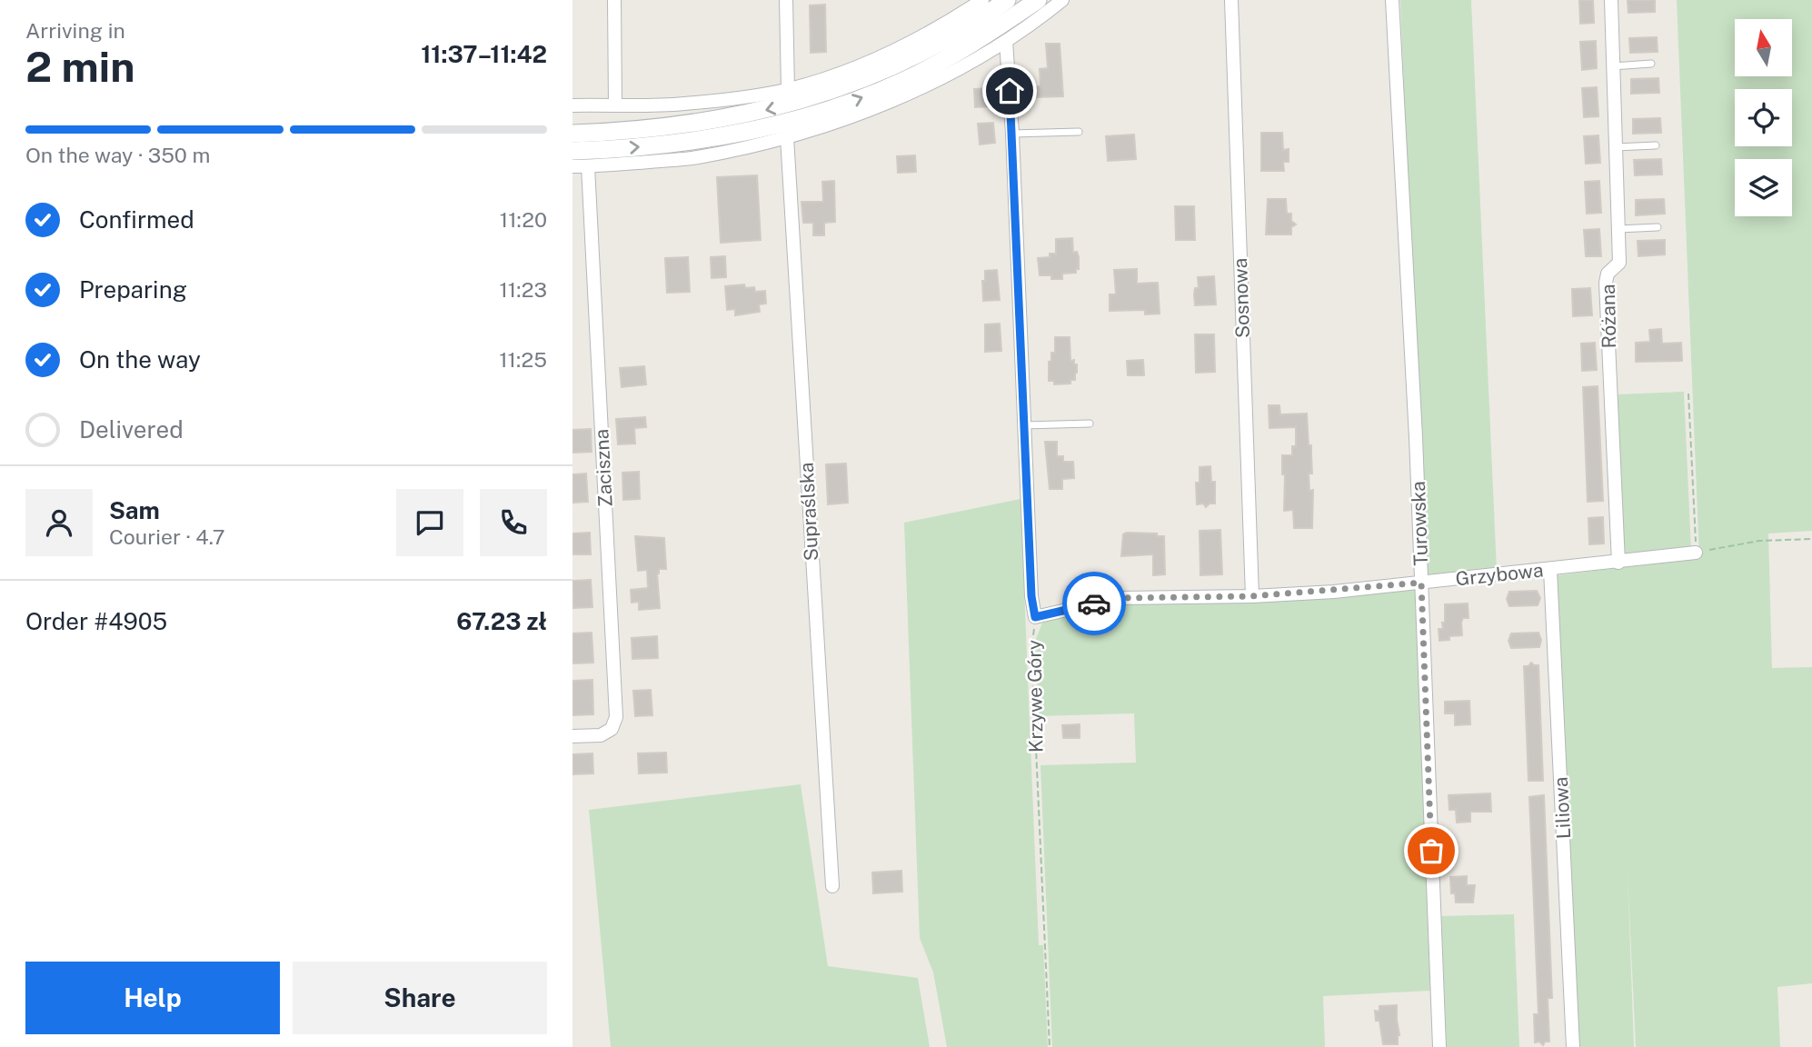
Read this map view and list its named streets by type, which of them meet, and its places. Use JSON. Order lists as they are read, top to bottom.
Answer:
{
  "streets": {
    "street": [
      "Sosnowa",
      "Różana",
      "Zaciszna",
      "Supraślska",
      "Turowska",
      "Grzybowa",
      "Krzywe Góry",
      "Liliowa"
    ]
  },
  "crossings": [
    ["Sosnowa", "Grzybowa"],
    ["Różana", "Grzybowa"],
    ["Turowska", "Grzybowa"],
    ["Grzybowa", "Krzywe Góry"],
    ["Grzybowa", "Liliowa"]
  ],
  "north": "top",
  "page": {
    "heading": ["2 min", "Arriving in", "11:37–11:42"],
    "panel": [
      "Sam",
      "Courier · 4.7",
      "Order #4905",
      "67.23 zł"
    ],
    "bar": "On the way · 350 m",
    "list": [
      ["Confirmed", "11:20"],
      ["Preparing", "11:23"],
      ["On the way", "11:25"],
      "Delivered"
    ],
    "buttons": ["Help", "Share"]
  }
}
